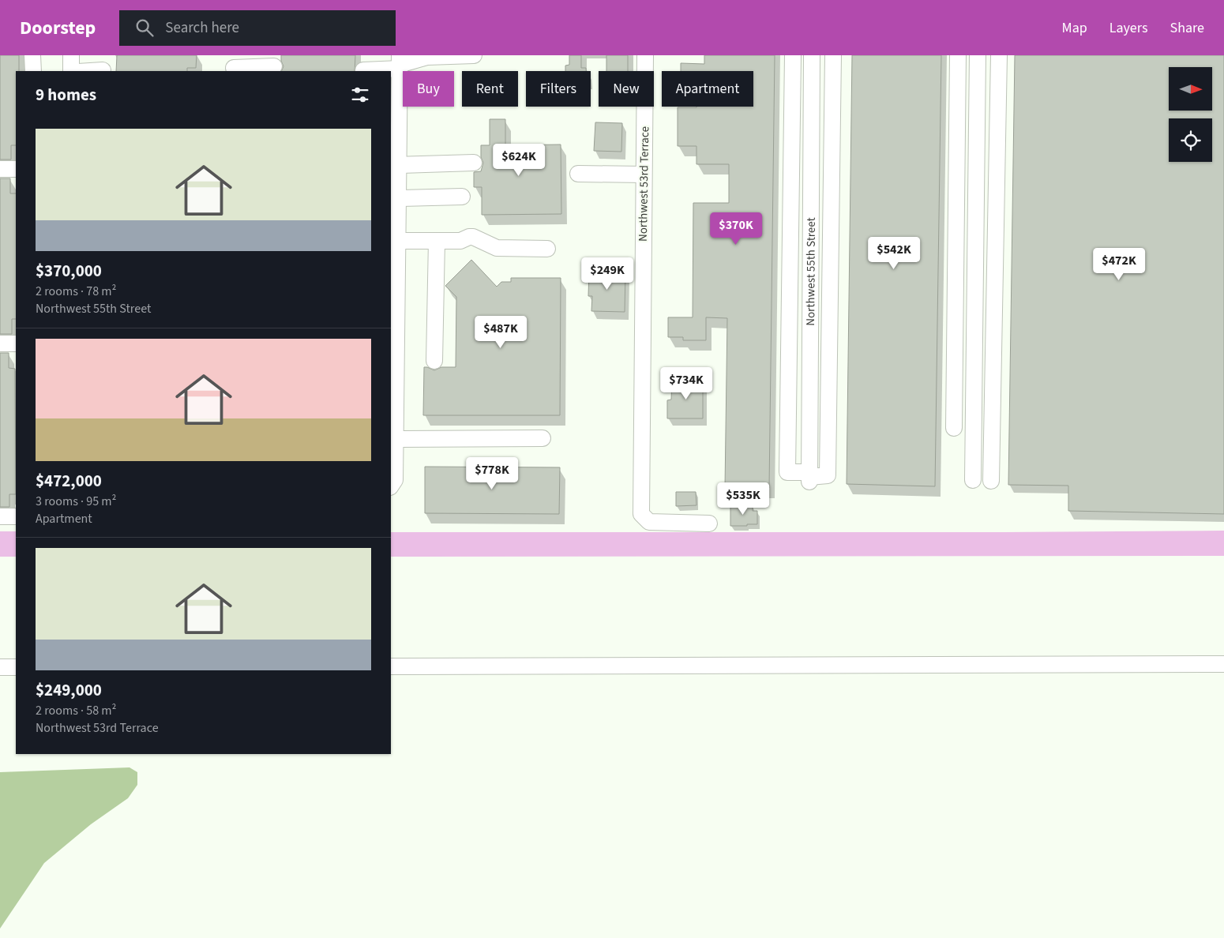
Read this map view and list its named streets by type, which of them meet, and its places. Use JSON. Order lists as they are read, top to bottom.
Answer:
{
  "streets": {
    "street": ["Northwest 53rd Terrace", "Northwest 55th Street"]
  },
  "north": "right",
  "page": {
    "header": "Doorstep",
    "search": "Search here",
    "nav": ["Map", "Layers", "Share"],
    "chip": [
      "Buy",
      "Rent",
      "Filters",
      "New",
      "Apartment"
    ],
    "heading": "9 homes",
    "list": [
      {
        "name": "$370,000",
        "note": "2 rooms · 78 m² · Northwest 55th Street"
      },
      {
        "name": "$472,000",
        "note": "3 rooms · 95 m² · Apartment"
      },
      {
        "name": "$249,000",
        "note": "2 rooms · 58 m² · Northwest 53rd Terrace"
      }
    ],
    "price": [
      "$624K",
      "$370K",
      "$542K",
      "$472K",
      "$249K",
      "$487K",
      "$734K",
      "$778K",
      "$535K"
    ]
  }
}
